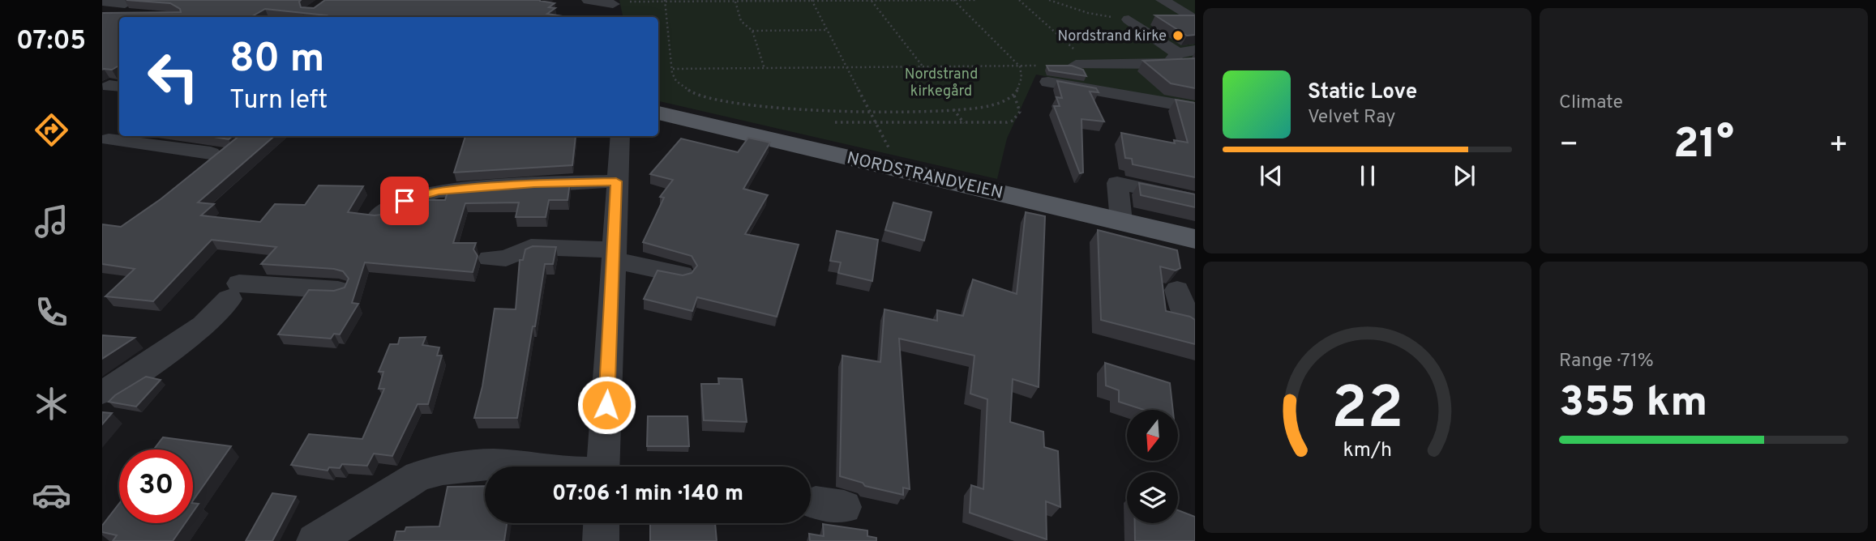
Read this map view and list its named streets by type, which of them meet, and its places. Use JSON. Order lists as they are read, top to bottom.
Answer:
{
  "streets": {
    "main road": ["NORDSTRANDVEIEN"]
  },
  "parks": ["Nordstrand kirkegård"],
  "places": ["Nordstrand kirke"],
  "north": "bottom",
  "page": {
    "tabs": "07:05",
    "tile": [
      "Climate",
      ["Range · 71%", "355 km"]
    ],
    "turn": ["80 m", "Turn left"],
    "song": ["Static Love", "Velvet Ray"],
    "heat": ["−", "21°", "+"],
    "limit": "30",
    "trip": "07:06 · 1 min · 140 m",
    "gauge": ["22", "km/h"]
  }
}
